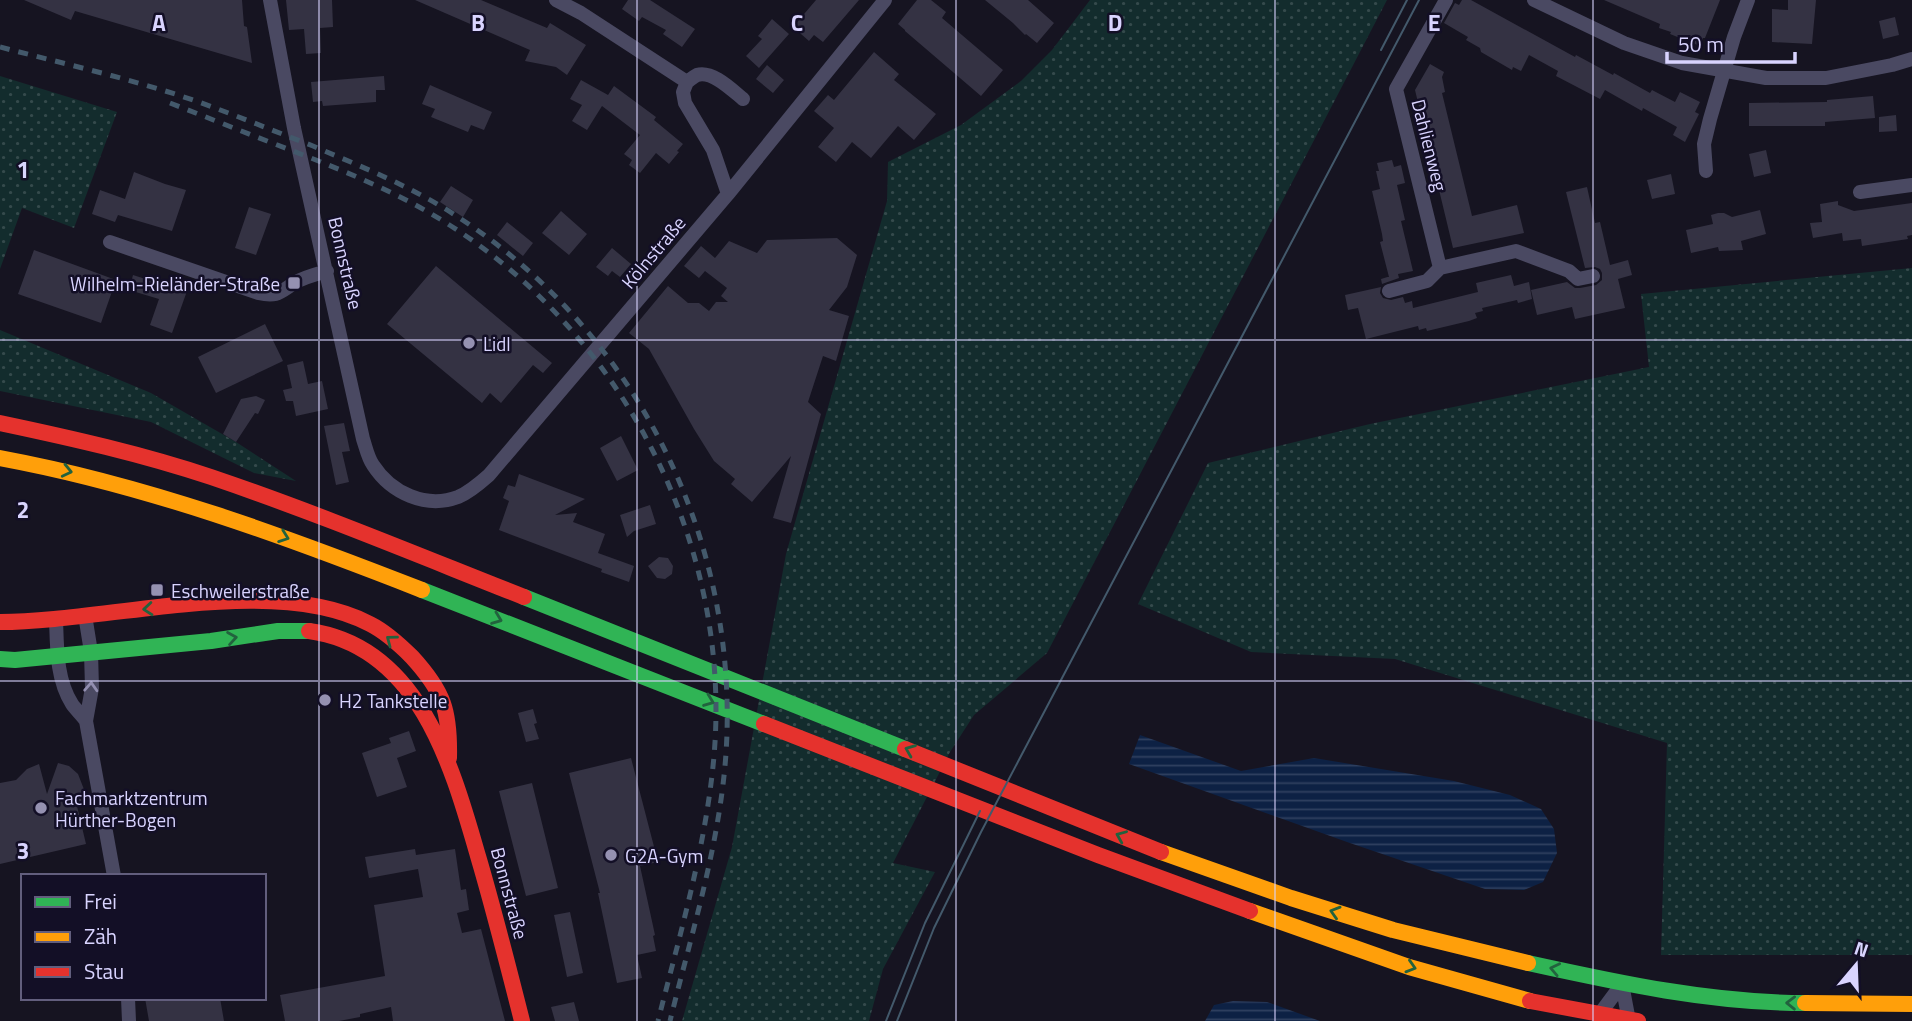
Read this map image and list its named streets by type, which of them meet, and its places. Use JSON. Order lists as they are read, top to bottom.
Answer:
{
  "streets": {
    "main road": ["Bonnstraße"],
    "street": ["Dahlienweg", "Kölnstraße"]
  },
  "crossings": [
    ["Kölnstraße", "Bonnstraße"]
  ],
  "places": {
    "transit": ["Wilhelm-Rieländer-Straße", "Eschweilerstraße"],
    "other": [
      "Lidl",
      "H2 Tankstelle",
      "Fachmarktzentrum Hürther-Bogen",
      "G2A-Gym"
    ]
  },
  "legend": ["Frei", "Zäh", "Stau"],
  "scale_bar": "50 m",
  "north": "top",
  "grid": {
    "columns": [
      "A",
      "B",
      "C",
      "D",
      "E"
    ],
    "rows": ["1", "2", "3"]
  }
}
